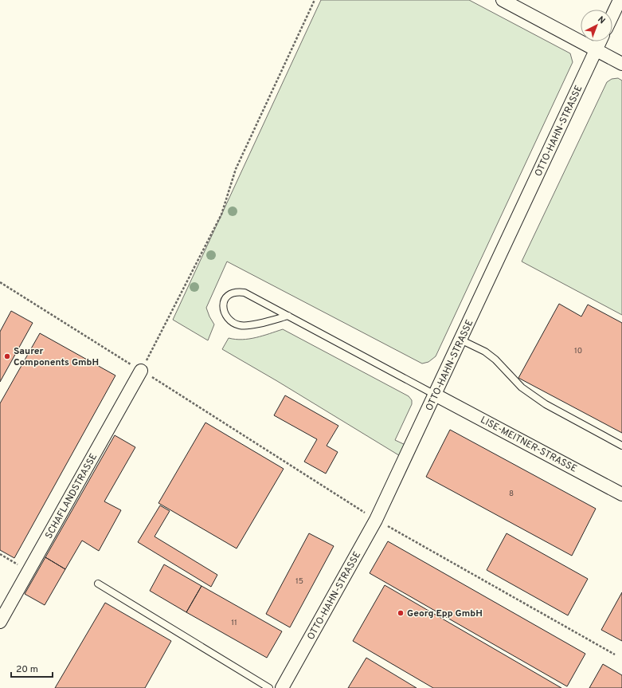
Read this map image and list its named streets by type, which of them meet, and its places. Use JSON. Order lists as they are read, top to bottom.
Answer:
{
  "streets": {
    "street": ["OTTO-HAHN-STRASSE", "LISE-MEITNER-STRASSE", "SCHAFLANDSTRASSE"]
  },
  "crossings": [
    ["OTTO-HAHN-STRASSE", "LISE-MEITNER-STRASSE"]
  ],
  "places": ["Saurer Components GmbH", "Georg Epp GmbH"],
  "house_numbers": [
    "10",
    "8",
    "15",
    "11"
  ],
  "scale_bar": "20 m",
  "north": "top right"
}
